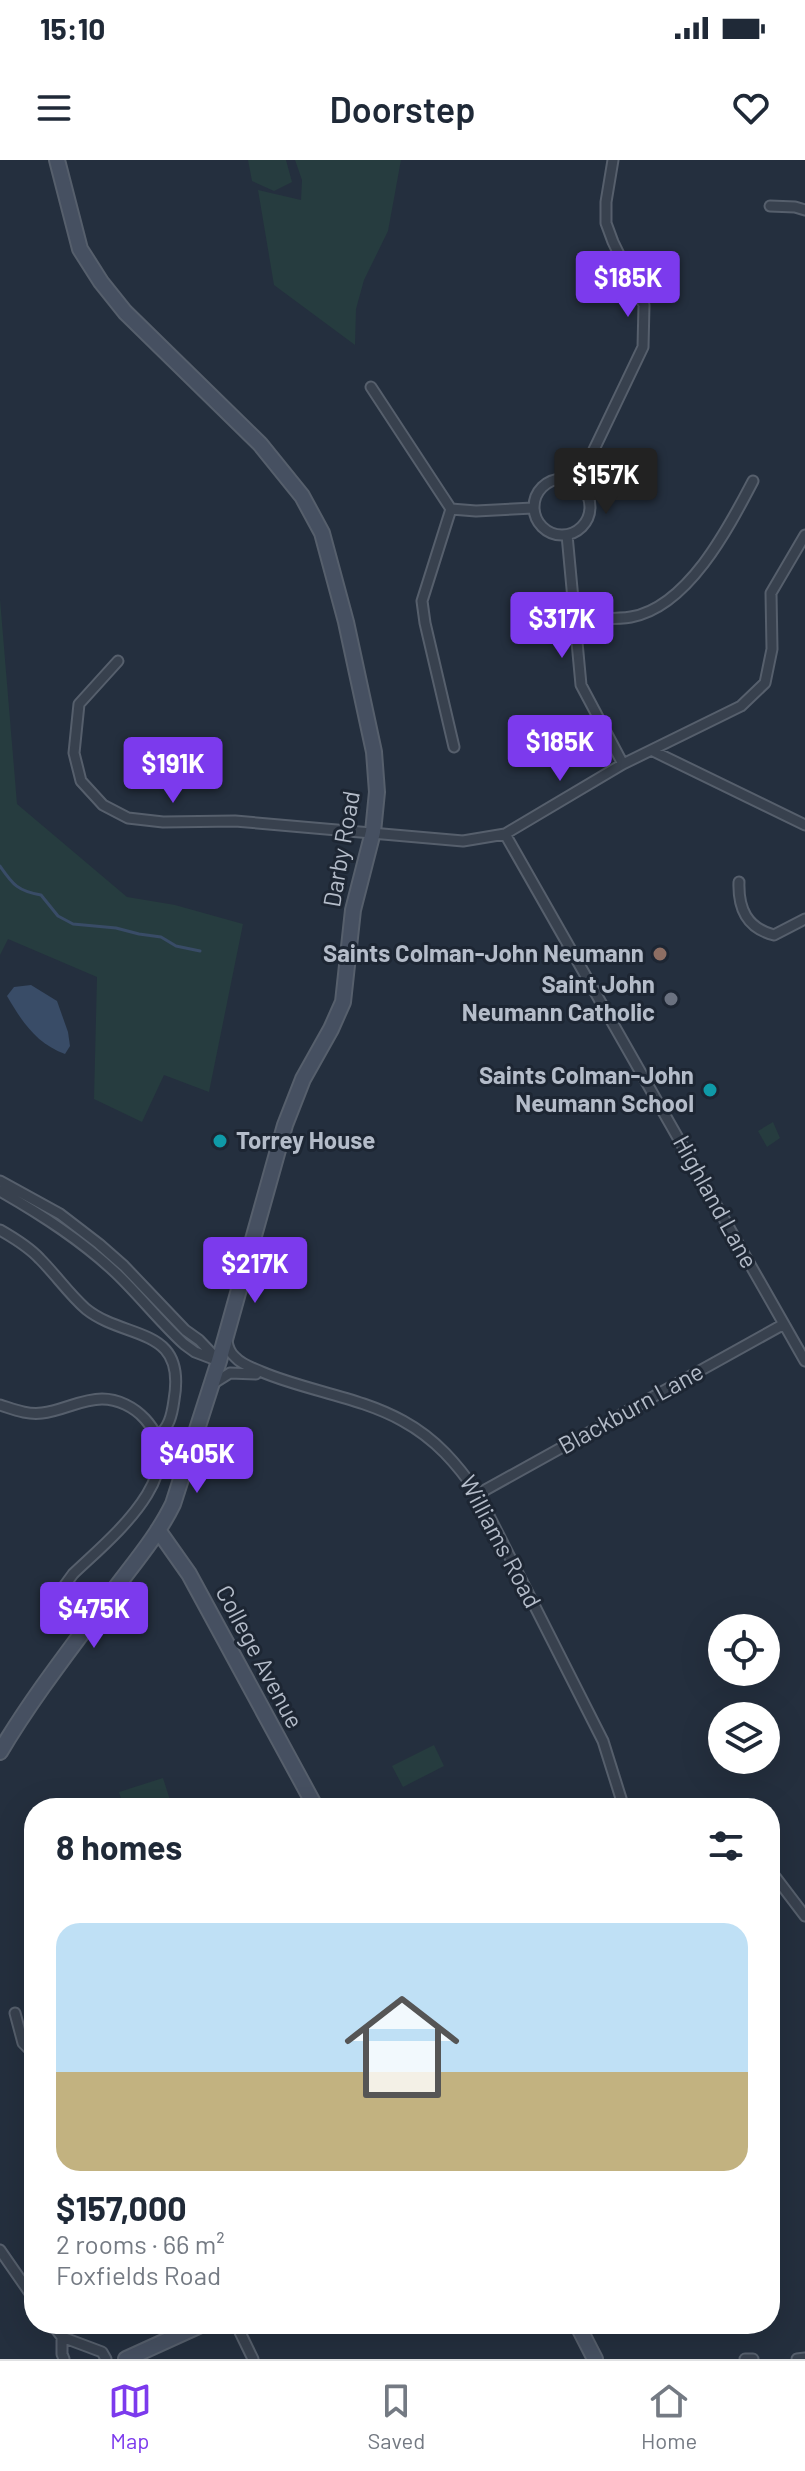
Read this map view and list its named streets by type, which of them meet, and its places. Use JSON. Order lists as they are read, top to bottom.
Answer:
{
  "streets": {
    "main road": ["Darby Road", "College Avenue"],
    "street": ["Highland Lane", "Blackburn Lane", "Williams Road"]
  },
  "crossings": [
    ["Darby Road", "Williams Road"],
    ["Darby Road", "College Avenue"],
    ["Highland Lane", "Blackburn Lane"],
    ["Blackburn Lane", "Williams Road"]
  ],
  "places": [
    "Saints Colman-John Neumann",
    "Saint John Neumann Catholic",
    "Saints Colman-John Neumann School",
    "Torrey House"
  ],
  "page": {
    "status": "15:10",
    "header": "Doorstep",
    "price": [
      "$185K",
      "$157K",
      "$317K",
      "$185K",
      "$191K",
      "$217K",
      "$405K",
      "$475K"
    ],
    "heading": "8 homes",
    "list": [
      {
        "name": "$157,000",
        "note": "2 rooms · 66 m² · Foxfields Road"
      }
    ],
    "tabs": ["Map", "Saved", "Home"]
  }
}
